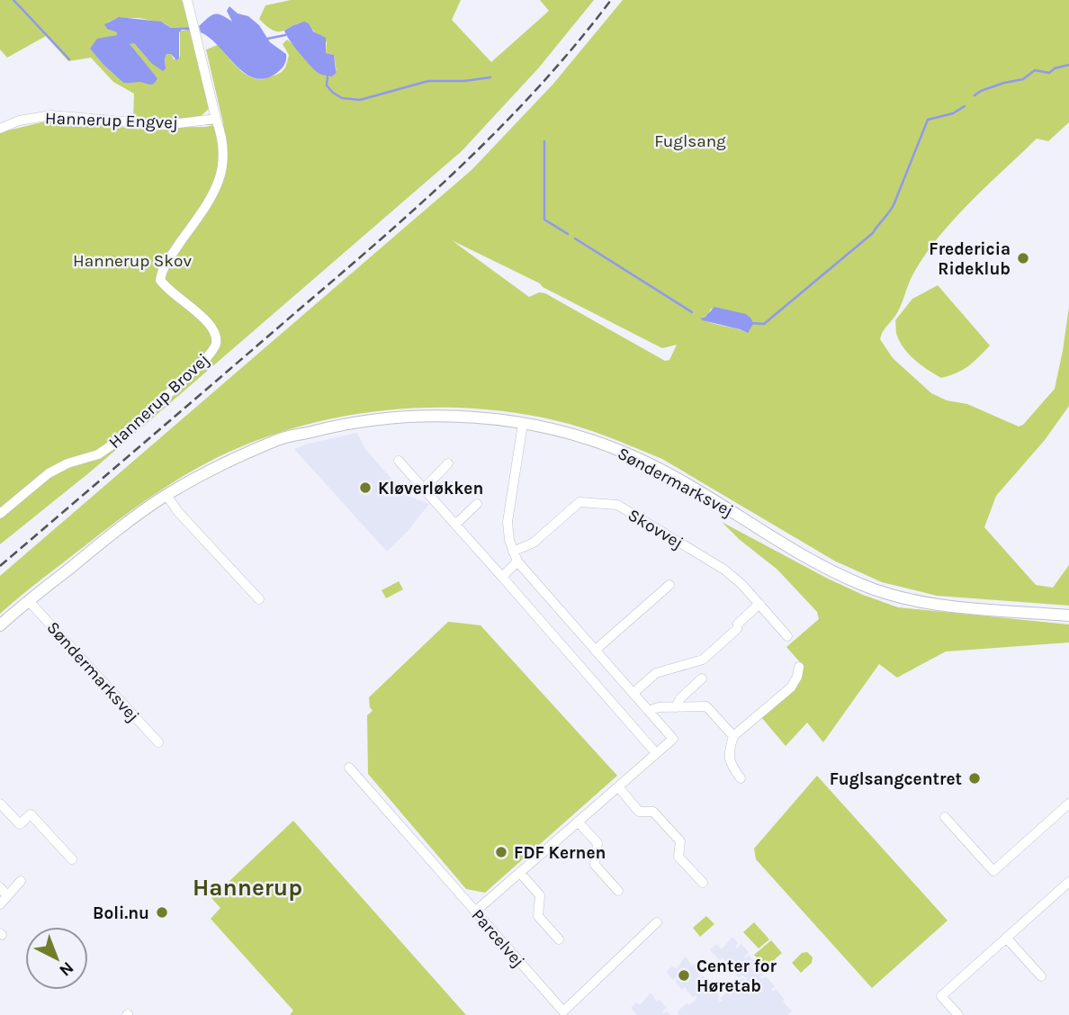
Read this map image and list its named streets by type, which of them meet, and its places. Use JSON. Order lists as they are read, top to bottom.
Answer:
{
  "streets": {
    "street": [
      "Hannerup Engvej",
      "Hannerup Brovej",
      "Søndermarksvej",
      "Skovvej",
      "Parcelvej"
    ]
  },
  "crossings": [
    ["Hannerup Engvej", "Hannerup Brovej"]
  ],
  "districts": ["Hannerup"],
  "parks": ["Fuglsang", "Hannerup Skov"],
  "places": [
    "Fredericia Rideklub",
    "Kløverløkken",
    "Fuglsangcentret",
    "FDF Kernen",
    "Boli.nu",
    "Center for Høretab"
  ],
  "north": "bottom right"
}
